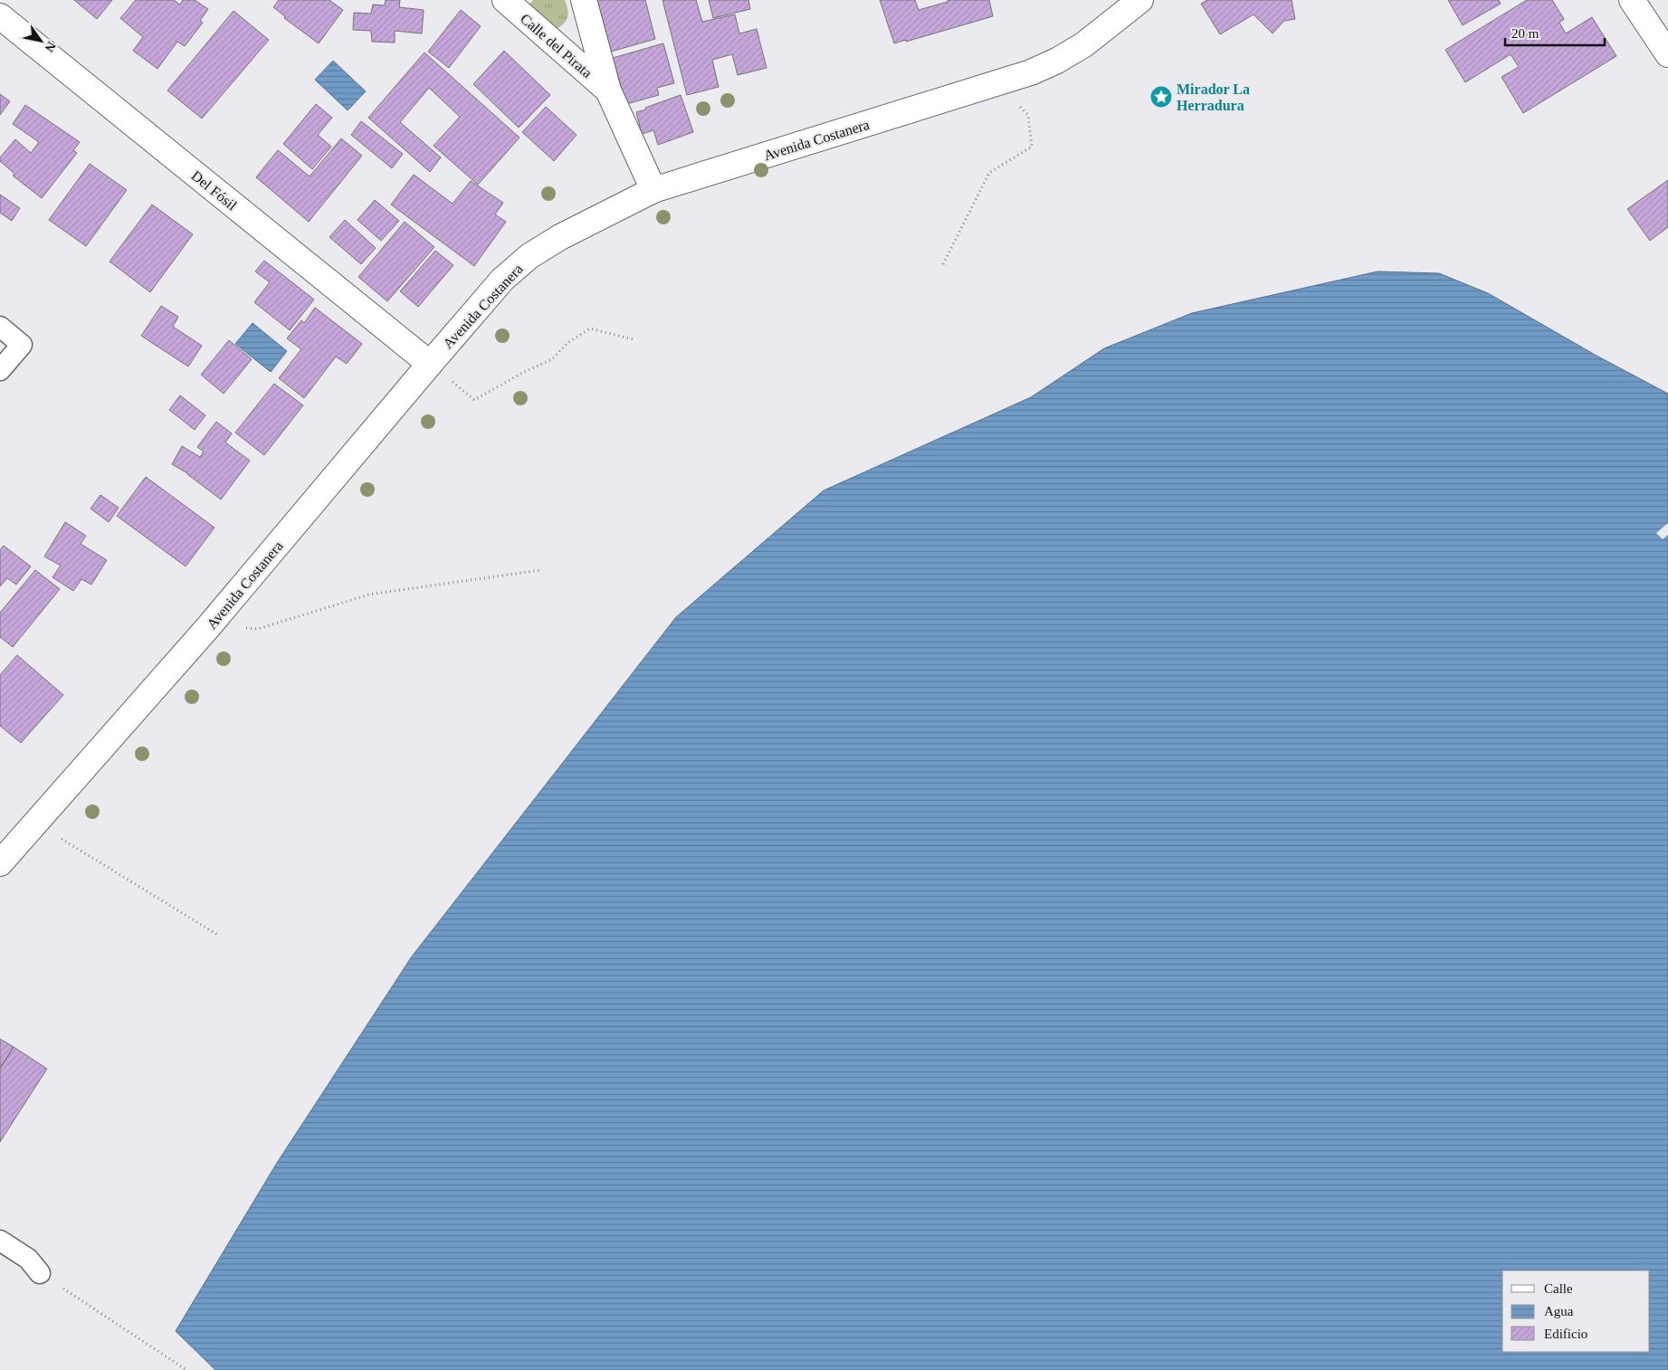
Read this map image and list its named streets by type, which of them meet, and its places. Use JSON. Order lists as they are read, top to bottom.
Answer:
{
  "streets": {
    "main road": ["Calle del Pirata", "Avenida Costanera", "Del Fósil"]
  },
  "crossings": [
    ["Avenida Costanera", "Del Fósil"]
  ],
  "places": {
    "place": ["Mirador La Herradura"]
  },
  "legend": ["Calle", "Agua", "Edificio"],
  "scale_bar": "20 m",
  "north": "bottom right"
}
